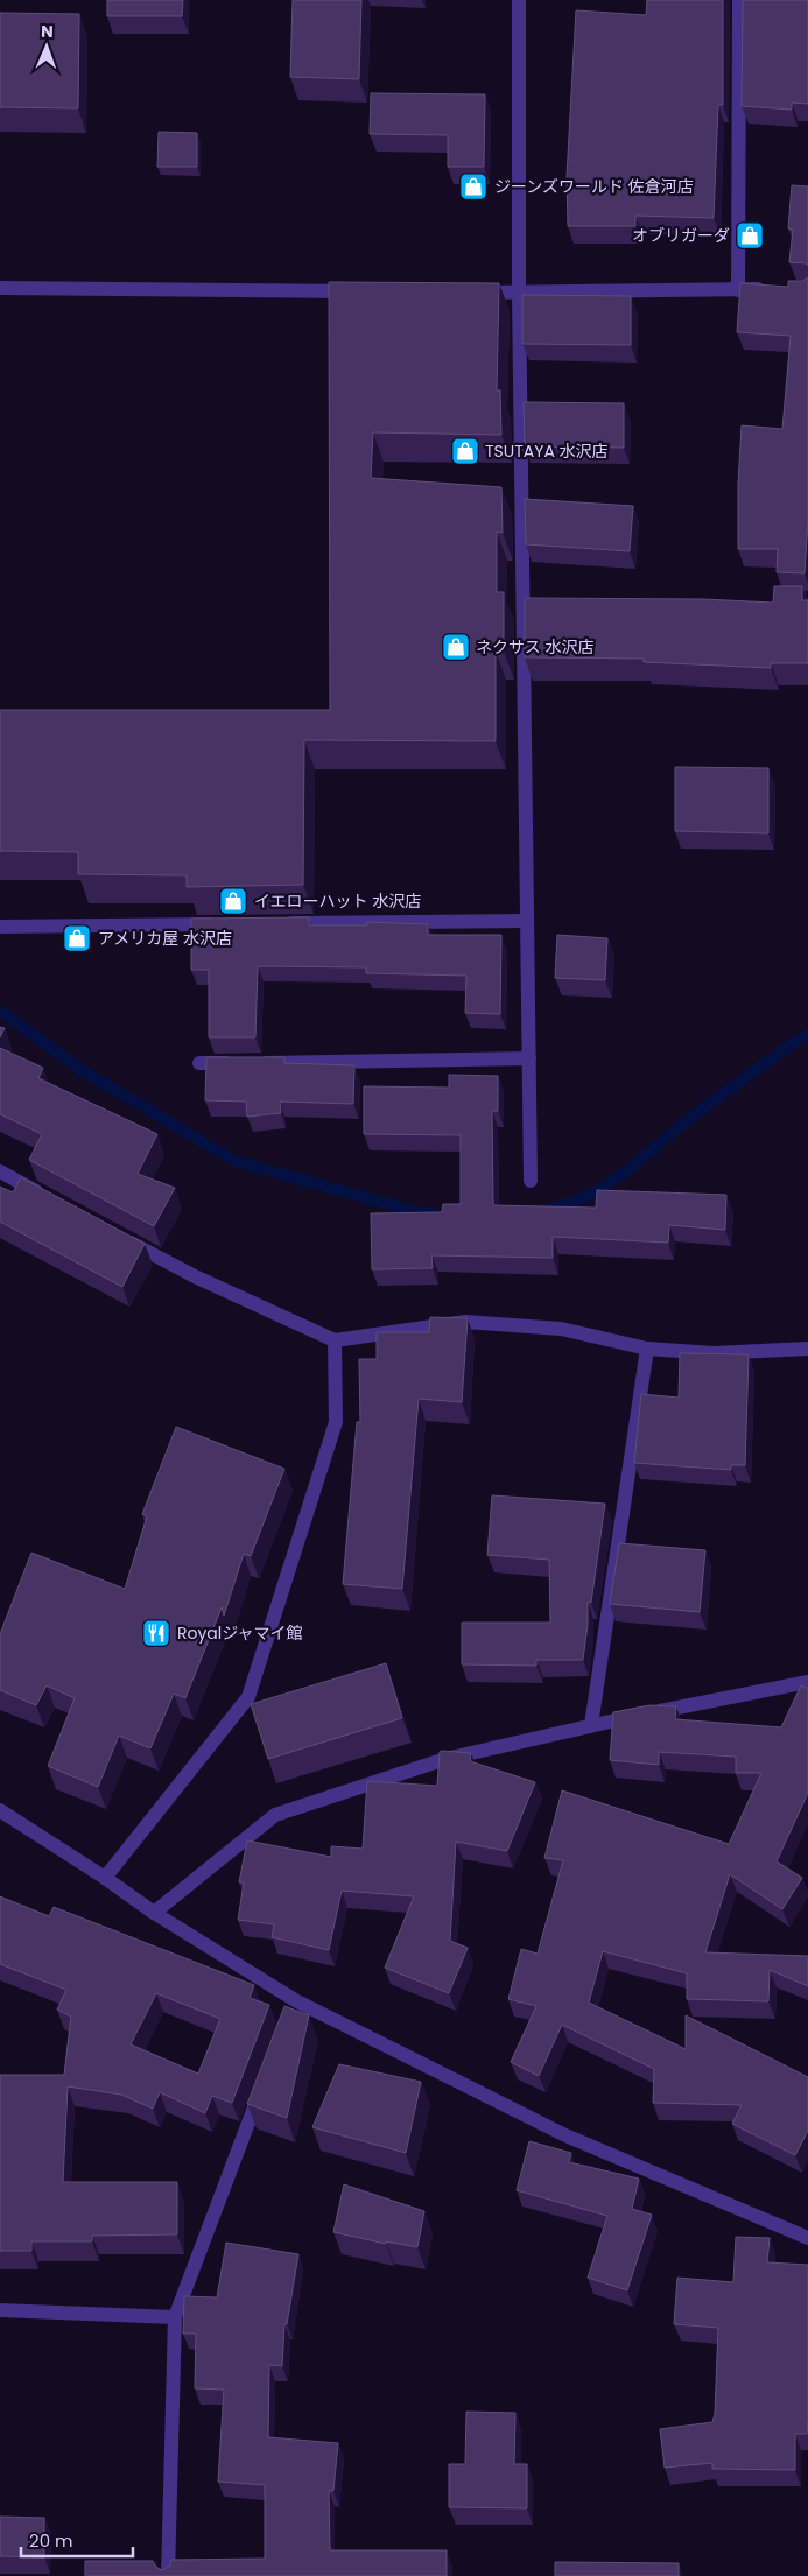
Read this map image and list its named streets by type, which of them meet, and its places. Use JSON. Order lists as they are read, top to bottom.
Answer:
{
  "places": {
    "shop": [
      "ジーンズワールド 佐倉河店",
      "オブリガーダ",
      "TSUTAYA 水沢店",
      "ネクサス 水沢店",
      "イエローハット 水沢店",
      "アメリカ屋 水沢店"
    ],
    "restaurant": ["Royalジャマイ館"]
  },
  "scale_bar": "20 m",
  "north": "top"
}
